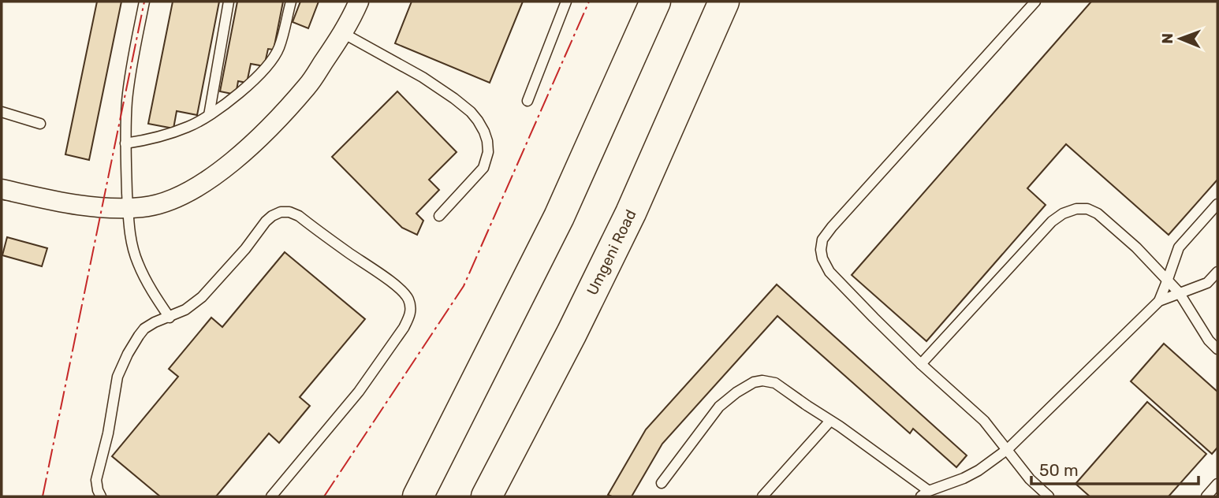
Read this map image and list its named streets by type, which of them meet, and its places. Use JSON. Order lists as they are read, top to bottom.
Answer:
{
  "streets": {
    "highway": ["Umgeni Road"]
  },
  "scale_bar": "50 m",
  "north": "left"
}
